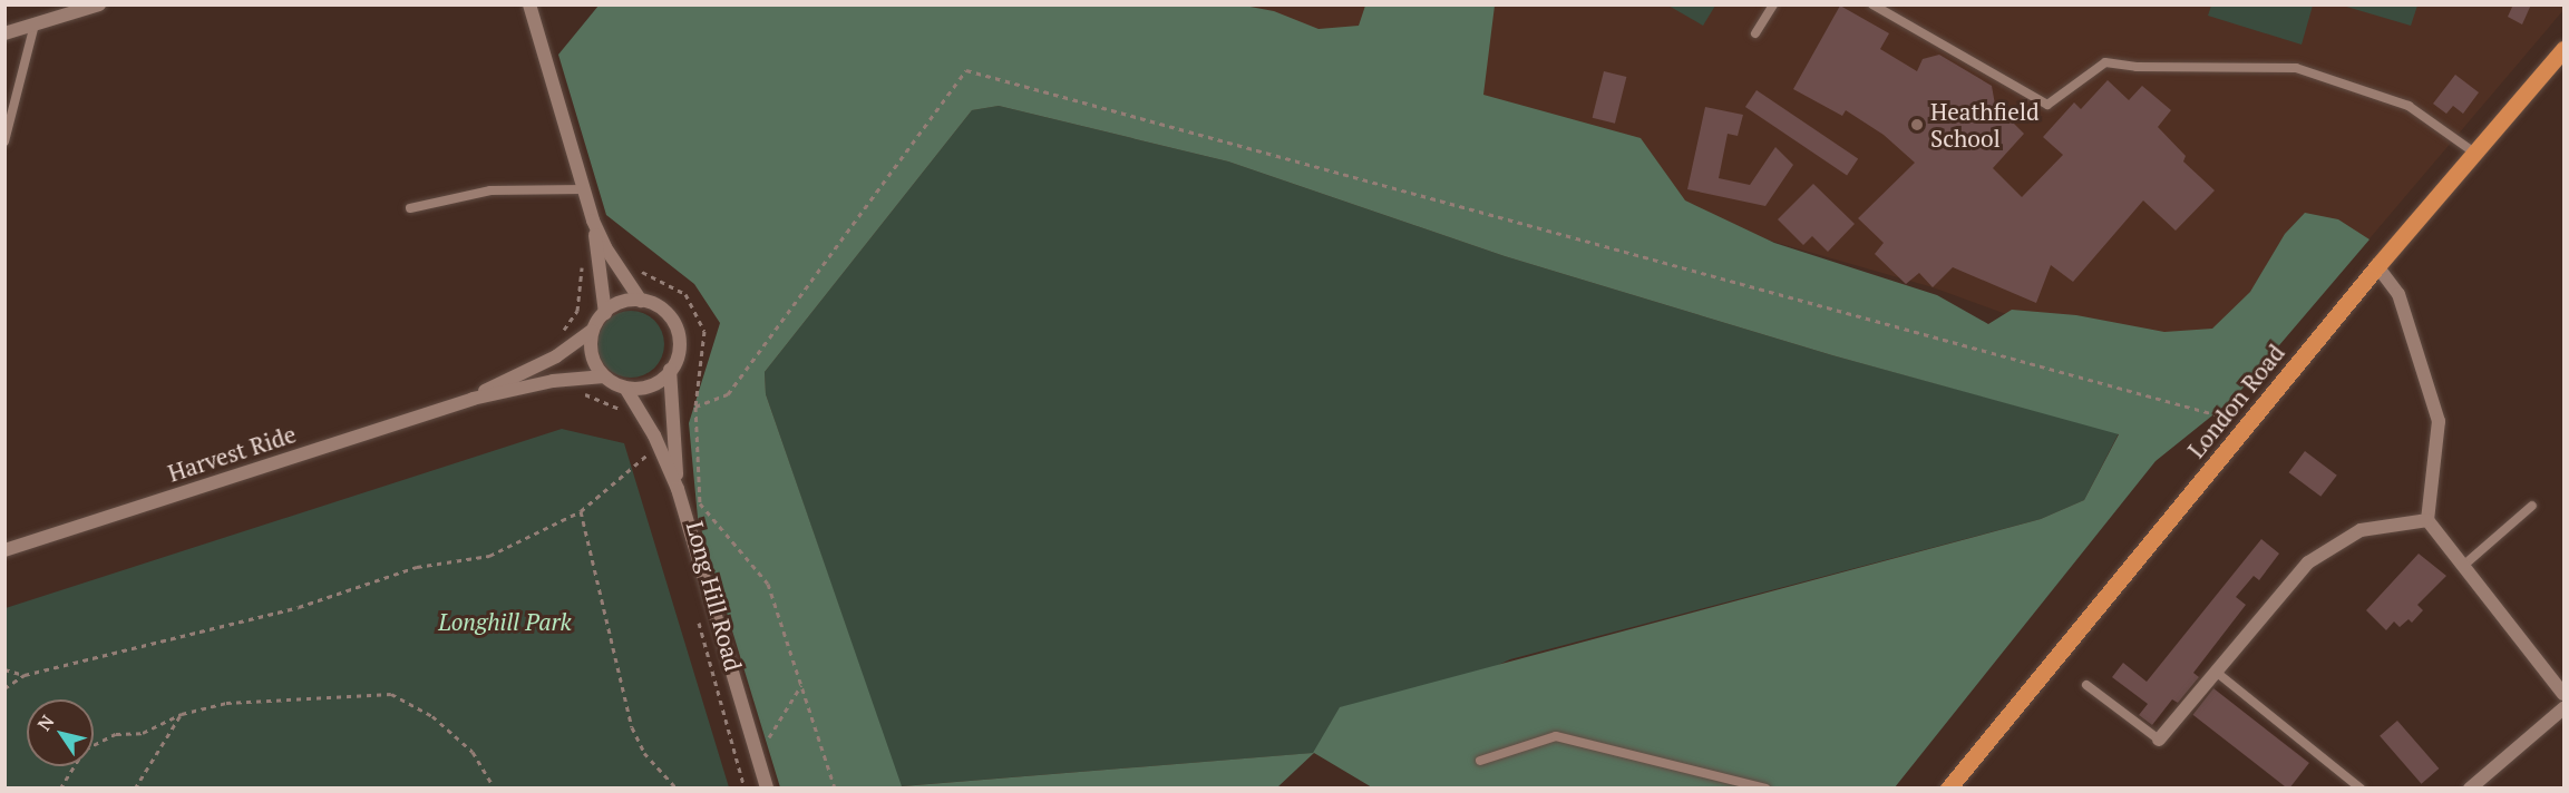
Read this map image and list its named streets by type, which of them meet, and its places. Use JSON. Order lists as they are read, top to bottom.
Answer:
{
  "streets": {
    "main road": ["London Road"],
    "street": ["Harvest Ride", "Long Hill Road"]
  },
  "crossings": [
    ["Harvest Ride", "Long Hill Road"]
  ],
  "parks": ["Longhill Park"],
  "places": ["Heathfield School"],
  "north": "top left"
}
